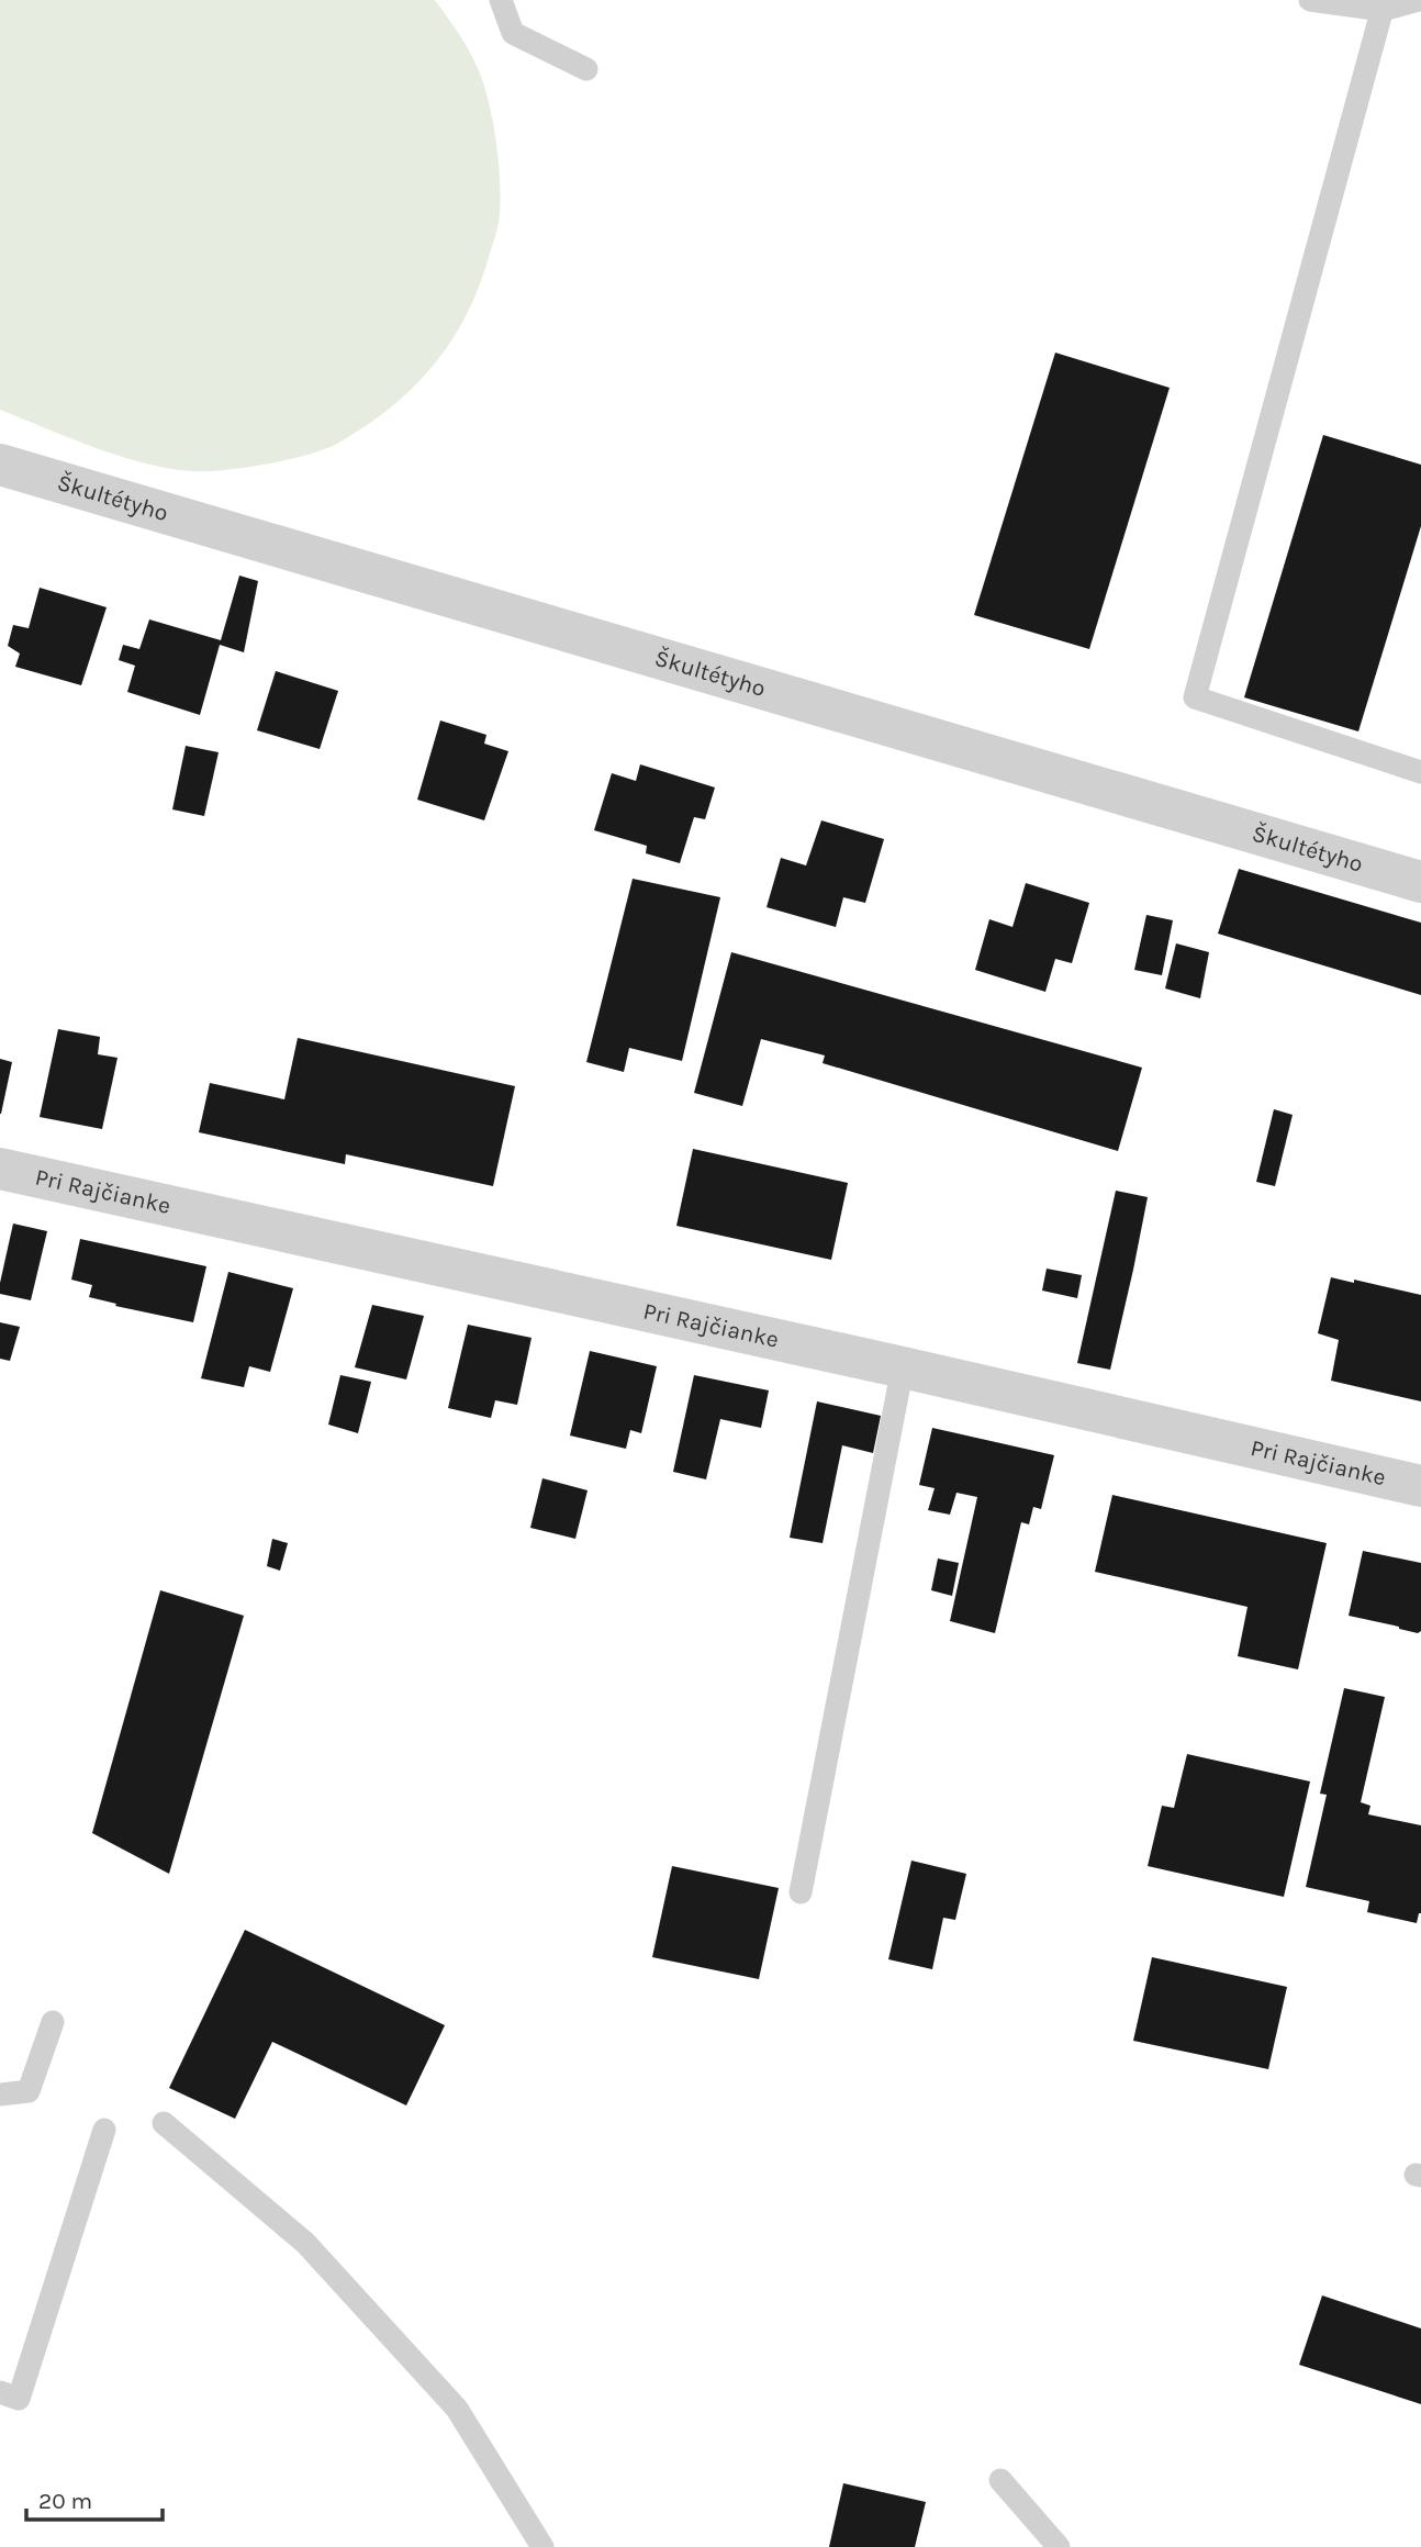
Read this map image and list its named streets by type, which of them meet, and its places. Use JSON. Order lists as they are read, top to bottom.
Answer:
{
  "streets": {
    "street": ["Škultétyho", "Pri Rajčianke"]
  },
  "scale_bar": "20 m"
}
